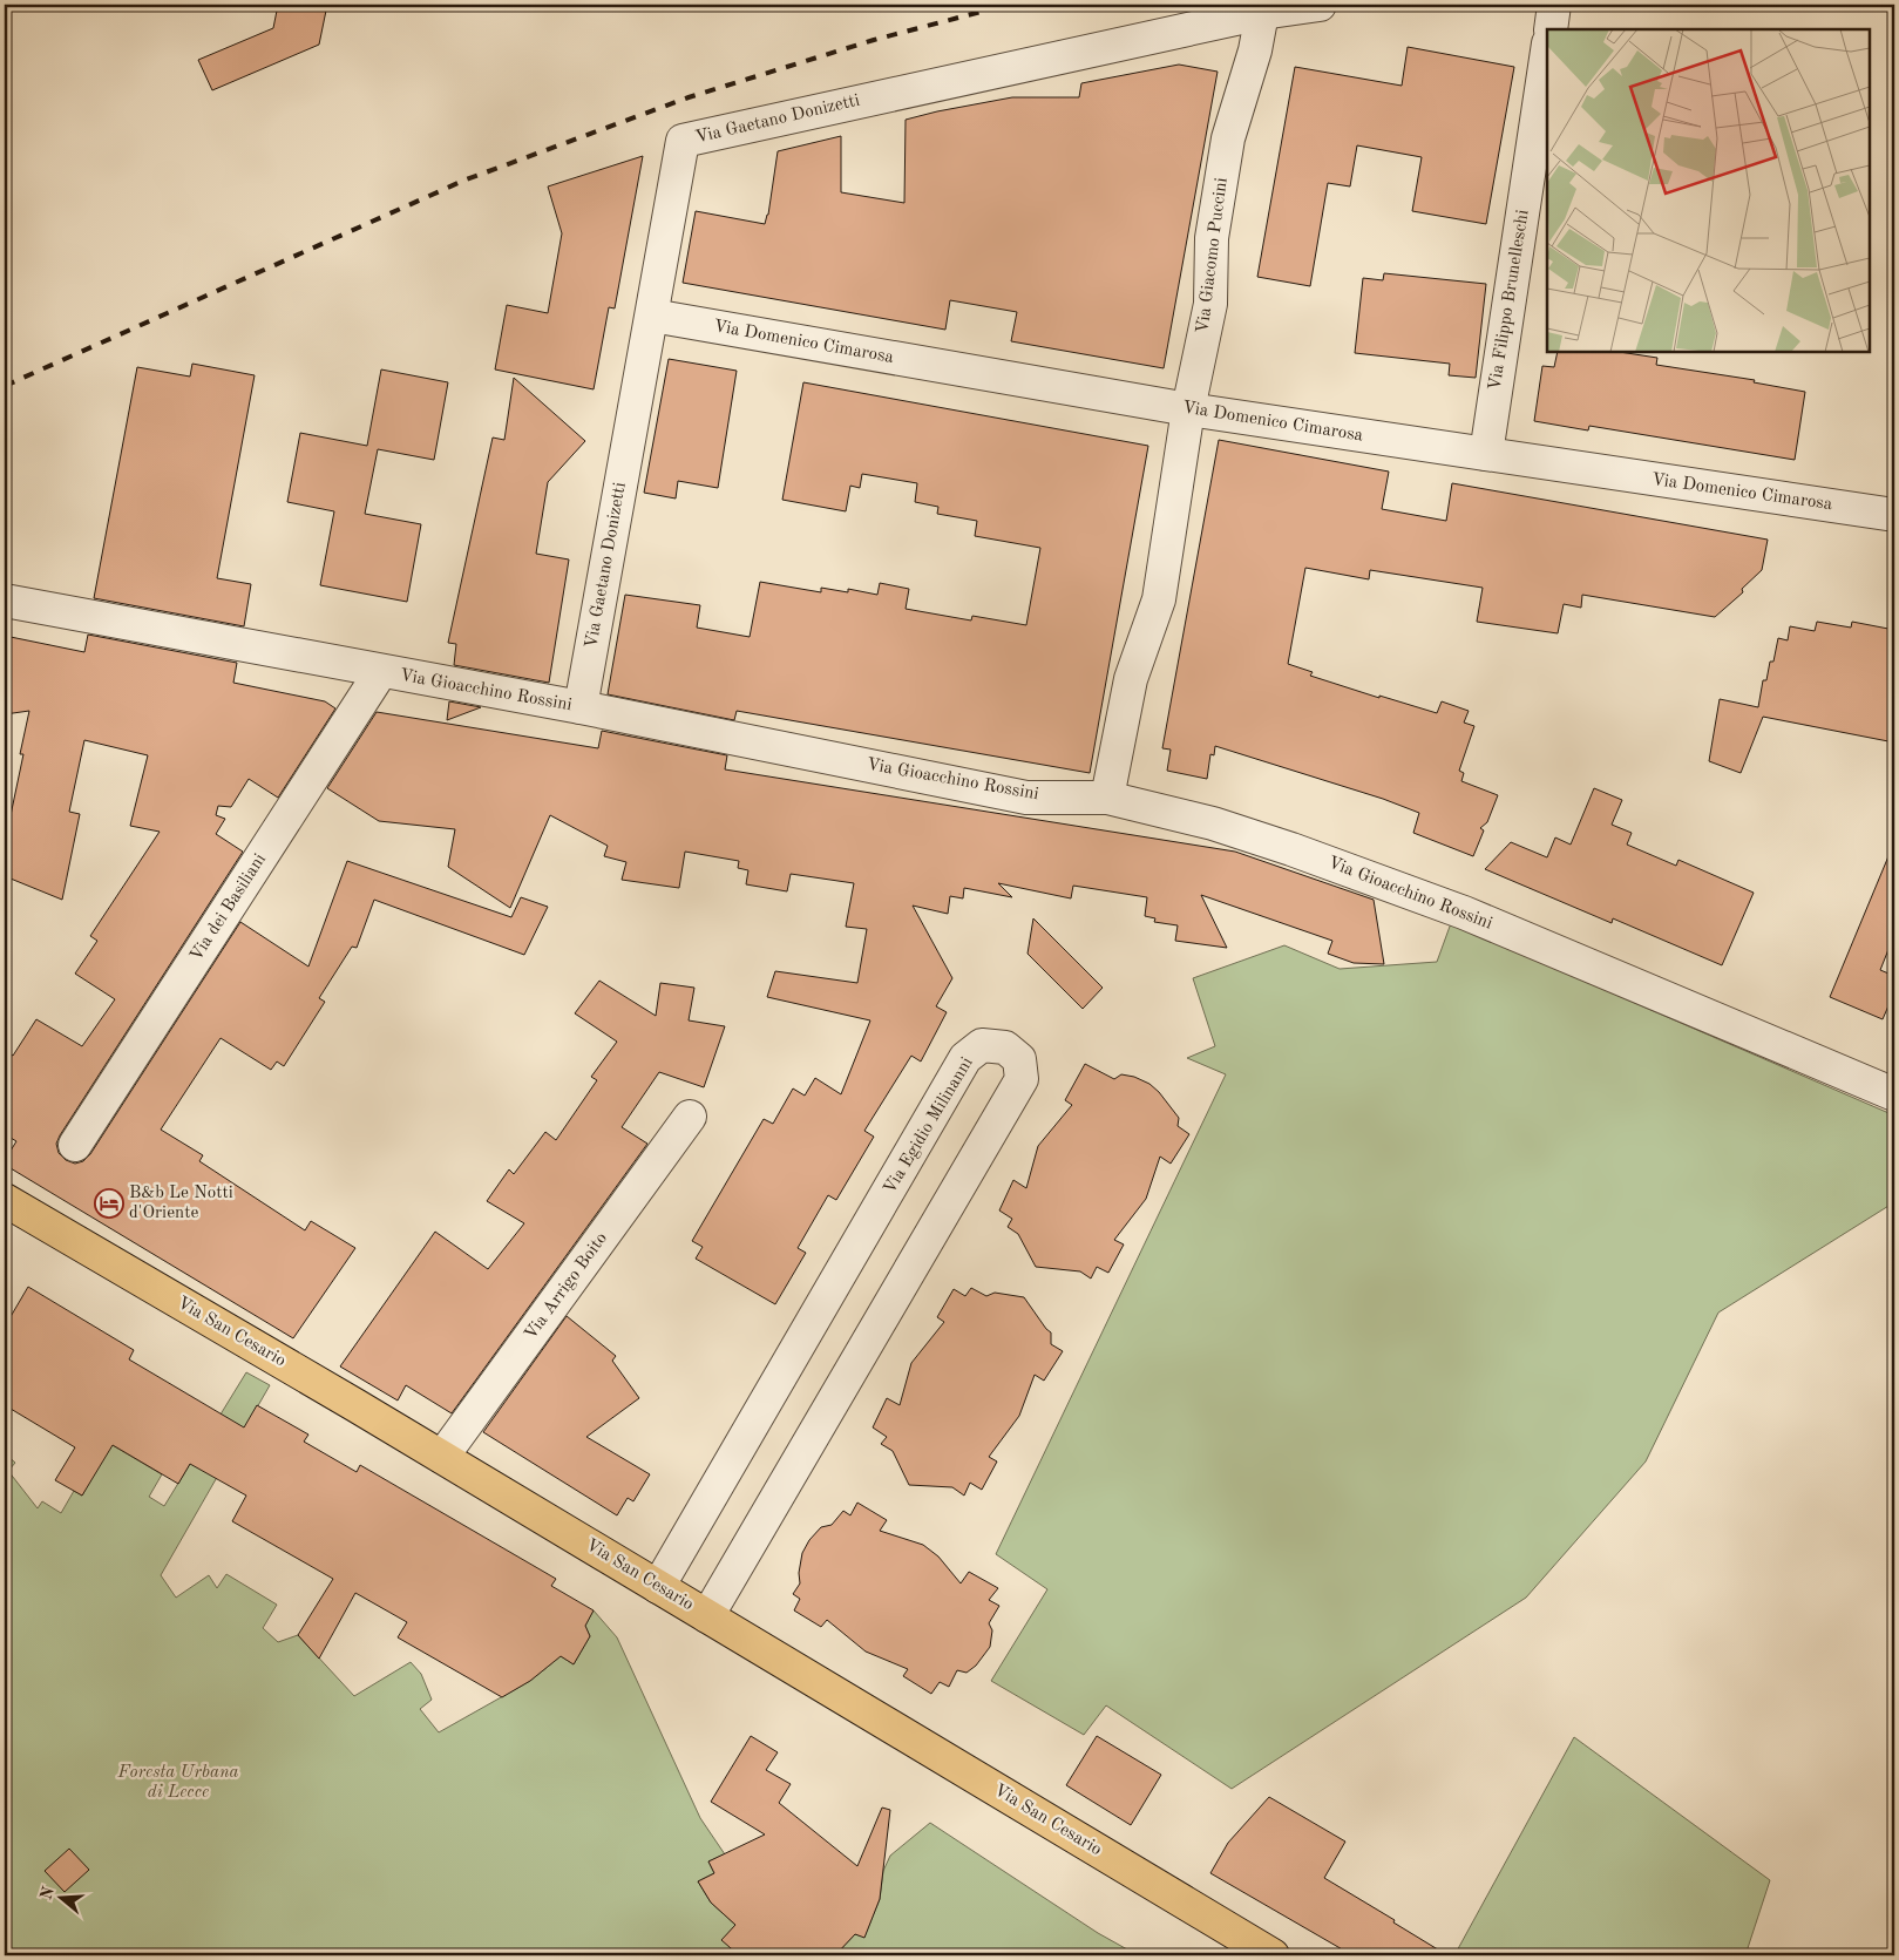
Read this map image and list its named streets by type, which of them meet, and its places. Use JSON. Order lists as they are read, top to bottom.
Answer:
{
  "streets": {
    "main road": ["Via San Cesario"],
    "street": [
      "Via Gaetano Donizetti",
      "Via Giacomo Puccini",
      "Via Filippo Brunelleschi",
      "Via Domenico Cimarosa",
      "Via Gioacchino Rossini",
      "Via dei Basiliani",
      "Via Egidio Milinanni",
      "Via Arrigo Boito"
    ]
  },
  "crossings": [
    ["Via Gaetano Donizetti", "Via Giacomo Puccini"],
    ["Via Gaetano Donizetti", "Via Domenico Cimarosa"],
    ["Via Gaetano Donizetti", "Via Gioacchino Rossini"],
    ["Via Giacomo Puccini", "Via Domenico Cimarosa"],
    ["Via Giacomo Puccini", "Via Gioacchino Rossini"],
    ["Via Filippo Brunelleschi", "Via Domenico Cimarosa"],
    ["Via Gioacchino Rossini", "Via dei Basiliani"],
    ["Via Egidio Milinanni", "Via San Cesario"],
    ["Via Arrigo Boito", "Via San Cesario"]
  ],
  "parks": ["Foresta Urbana di Lecce"],
  "places": {
    "hotel": ["B&b Le Notti d'Oriente"]
  },
  "north": "left"
}
